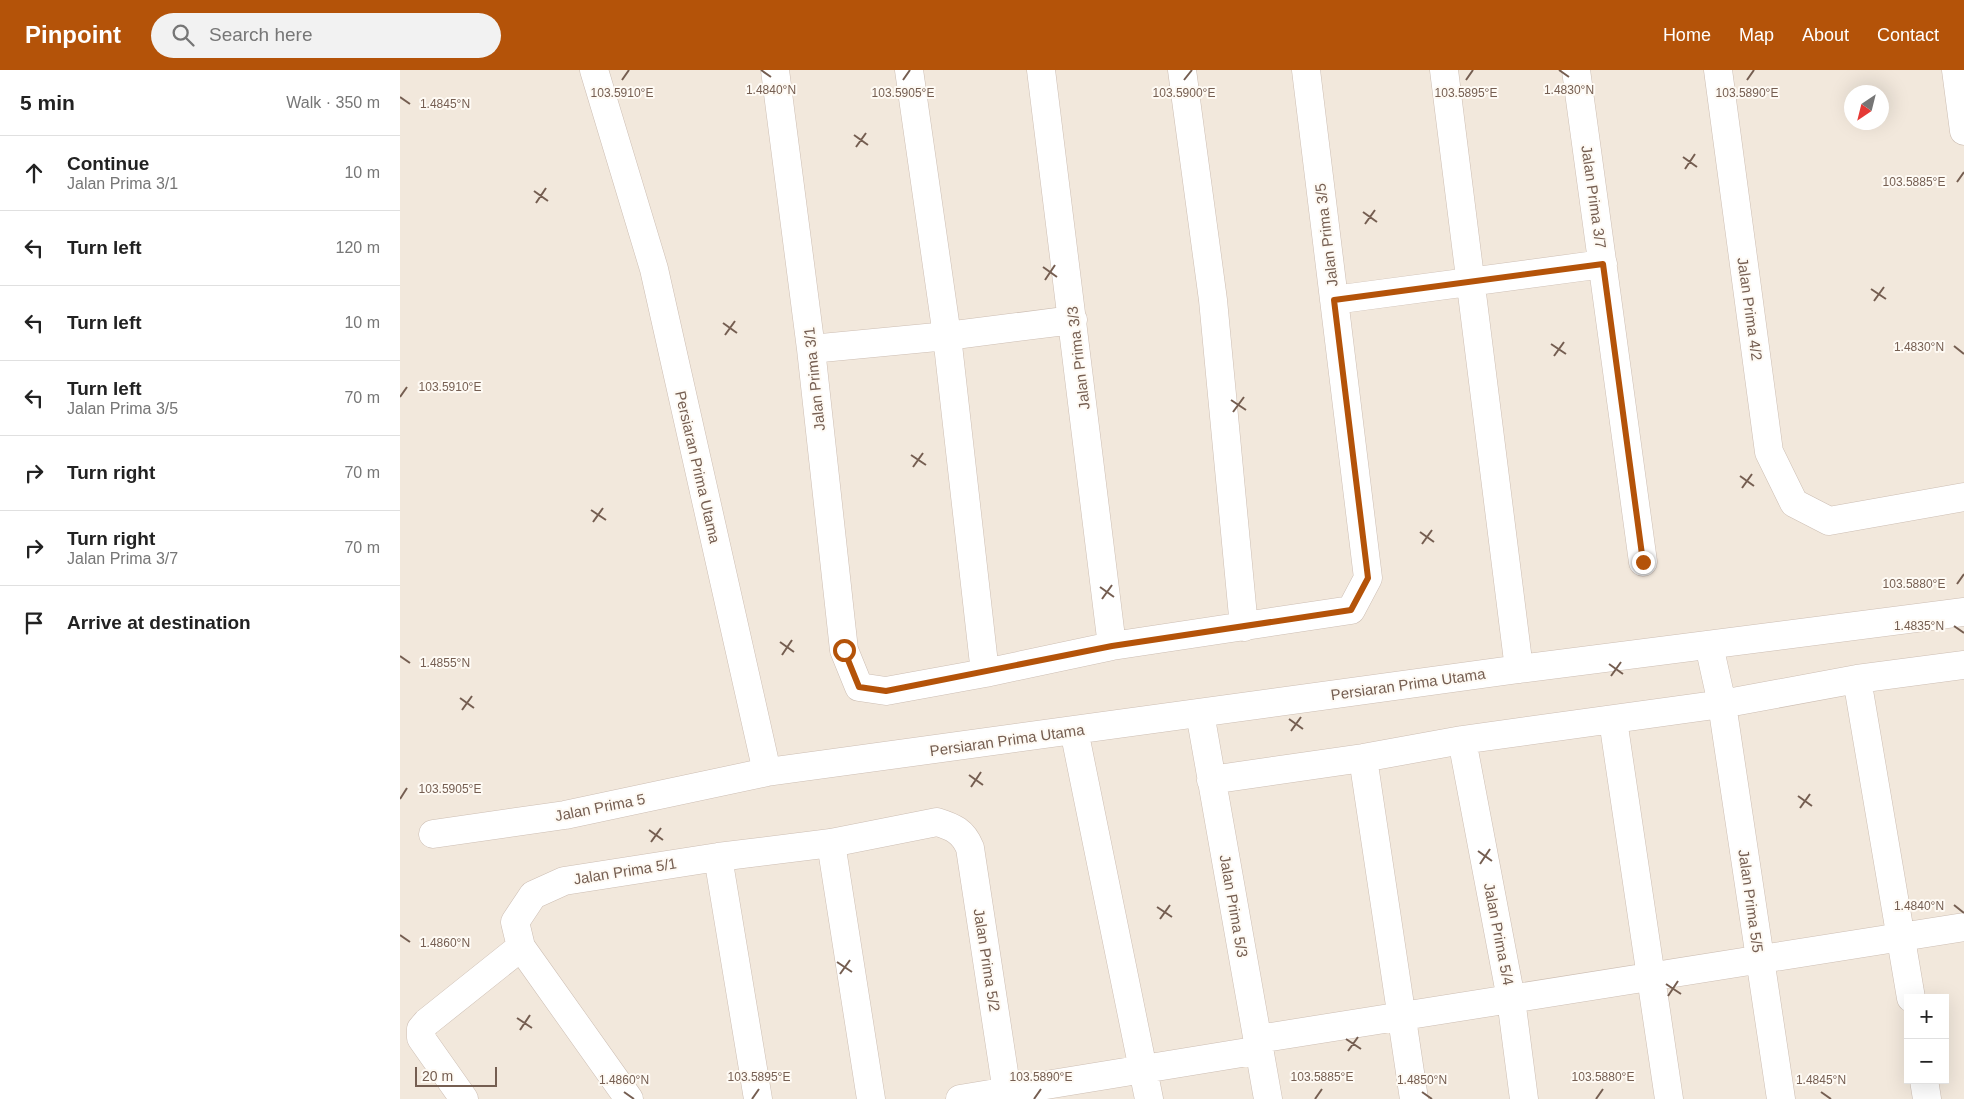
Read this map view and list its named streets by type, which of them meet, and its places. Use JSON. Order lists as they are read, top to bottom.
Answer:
{
  "streets": {
    "street": [
      "Jalan Prima 3/7",
      "Jalan Prima 3/5",
      "Jalan Prima 4/2",
      "Jalan Prima 3/3",
      "Jalan Prima 3/1",
      "Persiaran Prima Utama",
      "Jalan Prima 5",
      "Jalan Prima 5/1",
      "Jalan Prima 5/5",
      "Jalan Prima 5/3",
      "Jalan Prima 5/4",
      "Jalan Prima 5/2"
    ]
  },
  "crossings": [
    ["Persiaran Prima Utama", "Jalan Prima 5"],
    ["Persiaran Prima Utama", "Jalan Prima 5/5"],
    ["Persiaran Prima Utama", "Jalan Prima 5/3"],
    ["Jalan Prima 5/1", "Jalan Prima 5/2"]
  ],
  "scale_bar": "20 m",
  "north": "bottom left",
  "page": {
    "header": "Pinpoint",
    "search": "Search here",
    "nav": [
      "Home",
      "Map",
      "About",
      "Contact"
    ],
    "heading": ["5 min", "Walk · 350 m"],
    "list": [
      ["Continue", "Jalan Prima 3/1", "10 m"],
      ["Turn left", "120 m"],
      ["Turn left", "10 m"],
      ["Turn left", "Jalan Prima 3/5", "70 m"],
      ["Turn right", "70 m"],
      ["Turn right", "Jalan Prima 3/7", "70 m"],
      "Arrive at destination"
    ],
    "map_buttons": ["+", "−"],
    "scale": "20 m"
  },
  "coordinates": [
    "1.4840°N",
    "1.4830°N",
    "103.5910°E",
    "103.5905°E",
    "103.5900°E",
    "103.5895°E",
    "103.5890°E",
    "1.4845°N",
    "103.5885°E",
    "103.5880°E",
    "1.4835°N",
    "1.4855°N",
    "1.4860°N",
    "1.4850°N"
  ]
}
